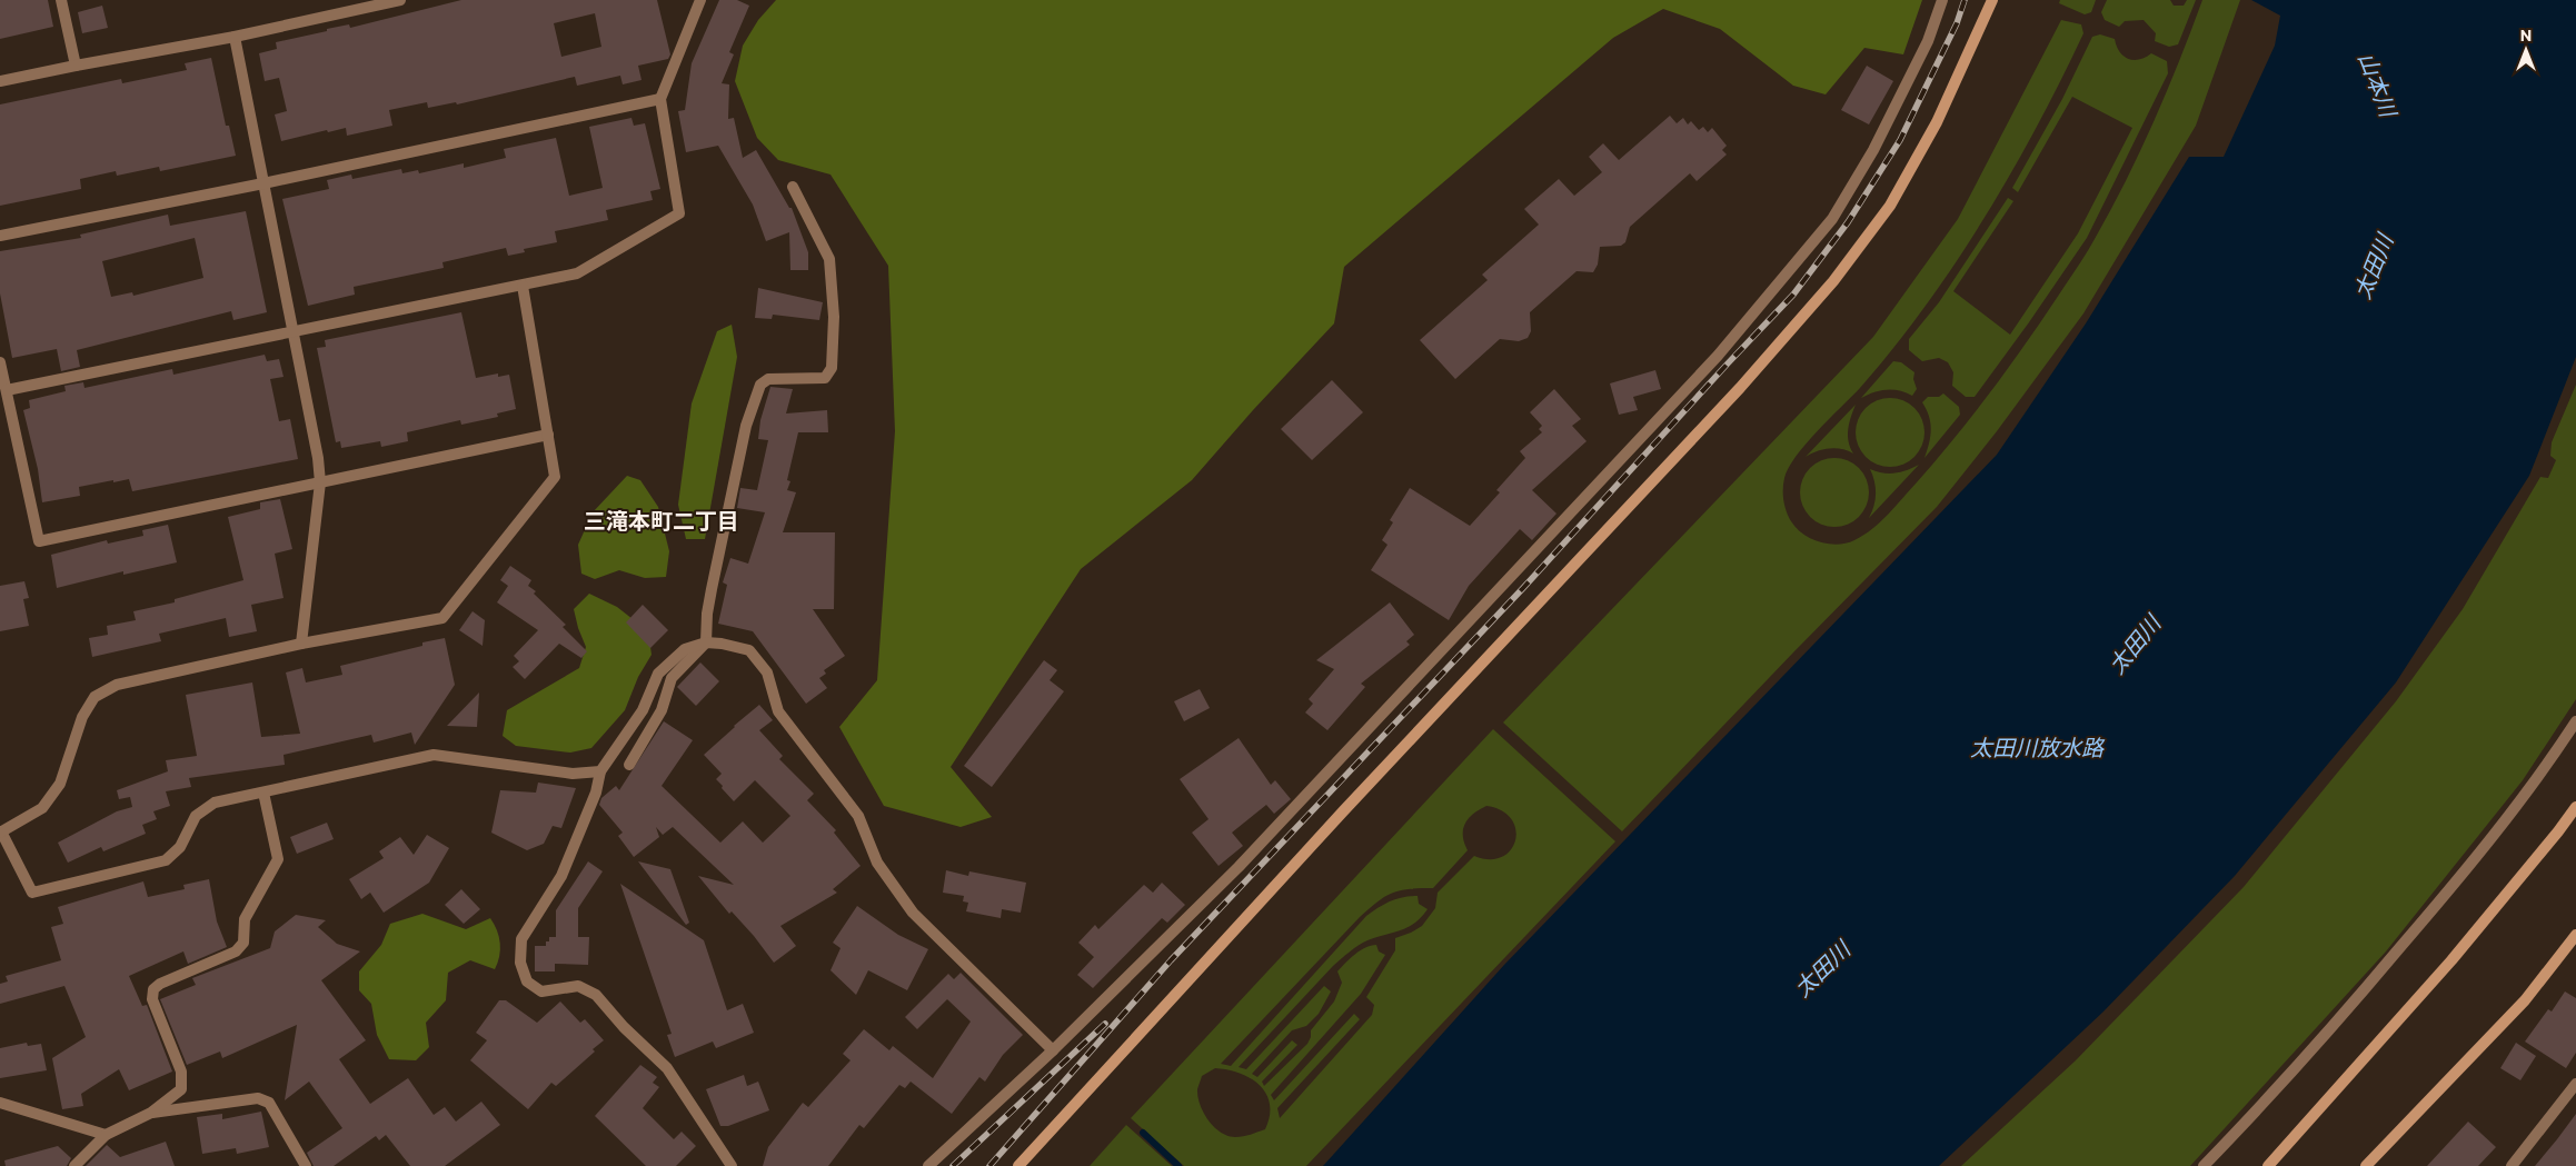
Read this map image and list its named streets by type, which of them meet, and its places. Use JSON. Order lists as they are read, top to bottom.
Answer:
{
  "districts": ["三滝本町二丁目"],
  "water": ["山本川", "太田川", "太田川放水路"],
  "north": "top"
}
